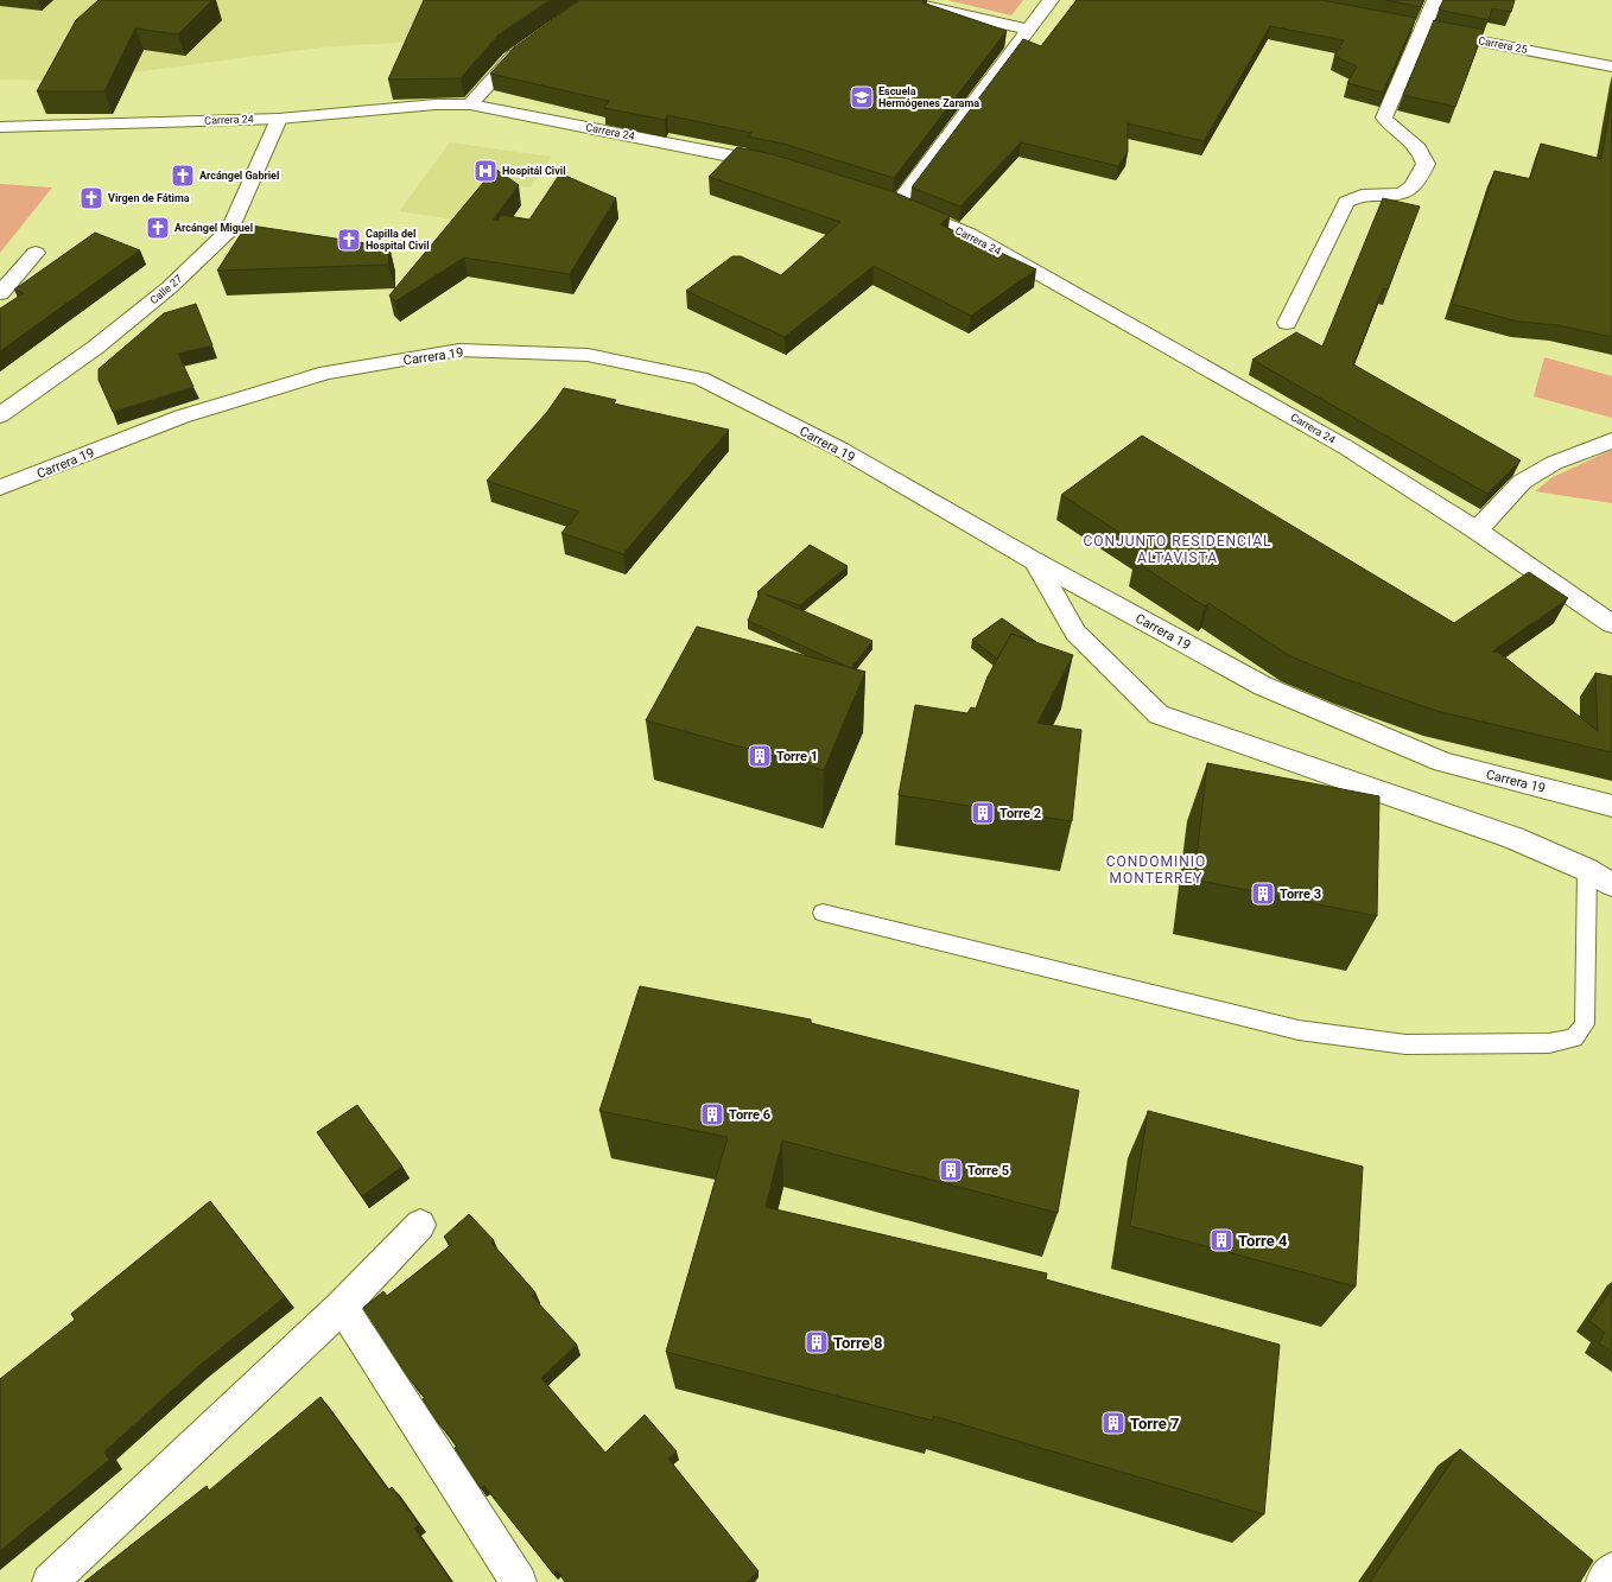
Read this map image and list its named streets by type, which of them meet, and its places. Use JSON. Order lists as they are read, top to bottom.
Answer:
{
  "streets": {
    "street": [
      "Carrera 25",
      "Carrera 24",
      "Calle 27",
      "Carrera 19"
    ]
  },
  "crossings": [
    ["Carrera 24", "Calle 27"]
  ],
  "districts": ["CONJUNTO RESIDENCIAL ALTAVISTA", "CONDOMINIO MONTERREY"],
  "places": {
    "school or university": ["Escuela Hermógenes Zarama"],
    "hospital": ["Hospitál Civil"],
    "church": [
      "Arcángel Gabriel",
      "Virgen de Fátima",
      "Arcángel Miguel",
      "Capilla del Hospital Civil"
    ],
    "building": [
      "Torre 1",
      "Torre 2",
      "Torre 3",
      "Torre 6",
      "Torre 5",
      "Torre 4",
      "Torre 8",
      "Torre 7"
    ]
  }
}
